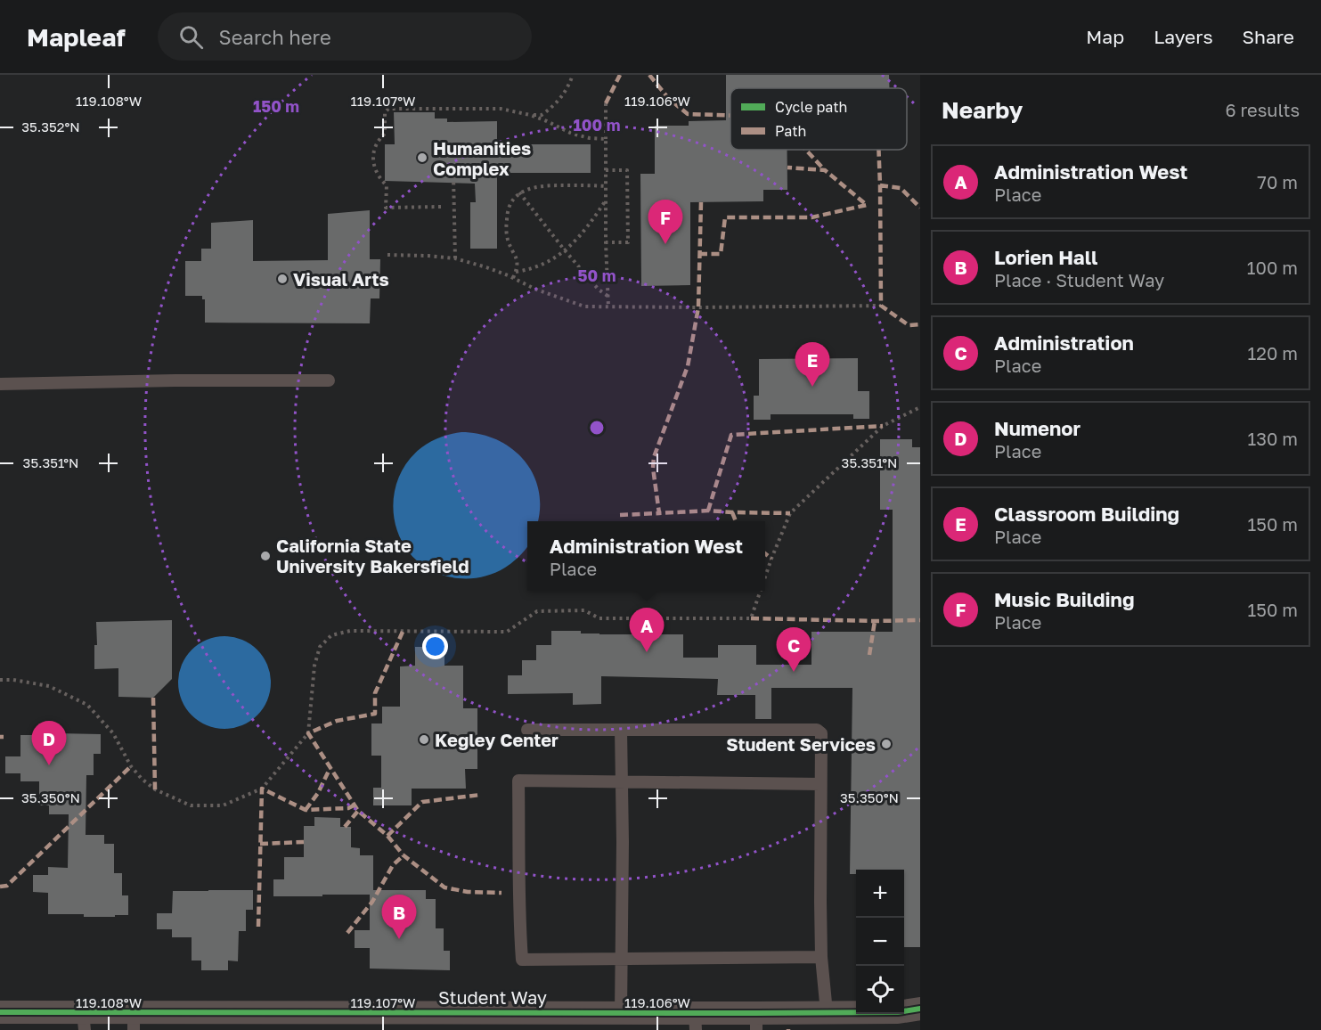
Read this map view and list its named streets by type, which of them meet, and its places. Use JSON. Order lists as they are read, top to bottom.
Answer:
{
  "streets": {
    "street": ["Student Way"]
  },
  "places": [
    "Humanities Complex",
    "Visual Arts",
    "California State University Bakersfield",
    "Kegley Center",
    "Student Services"
  ],
  "legend": ["Cycle path", "Path"],
  "page": {
    "header": "Mapleaf",
    "search": "Search here",
    "nav": ["Map", "Layers", "Share"],
    "heading": ["Nearby", "6 results"],
    "list": [
      {
        "mark": "A",
        "name": "Administration West",
        "note": "Place",
        "value": "70 m"
      },
      {
        "mark": "B",
        "name": "Lorien Hall",
        "note": "Place · Student Way",
        "value": "100 m"
      },
      {
        "mark": "C",
        "name": "Administration",
        "note": "Place",
        "value": "120 m"
      },
      {
        "mark": "D",
        "name": "Numenor",
        "note": "Place",
        "value": "130 m"
      },
      {
        "mark": "E",
        "name": "Classroom Building",
        "note": "Place",
        "value": "150 m"
      },
      {
        "mark": "F",
        "name": "Music Building",
        "note": "Place",
        "value": "150 m"
      }
    ],
    "pins": [
      "F",
      "E",
      "A",
      "C",
      "D",
      "B"
    ],
    "popup": ["Administration West", "Place"],
    "map_buttons": ["+", "−"]
  },
  "coordinates": [
    "119.108°W",
    "119.107°W",
    "119.106°W",
    "35.352°N",
    "35.351°N",
    "35.350°N"
  ],
  "rings": ["150 m", "100 m", "50 m"]
}
